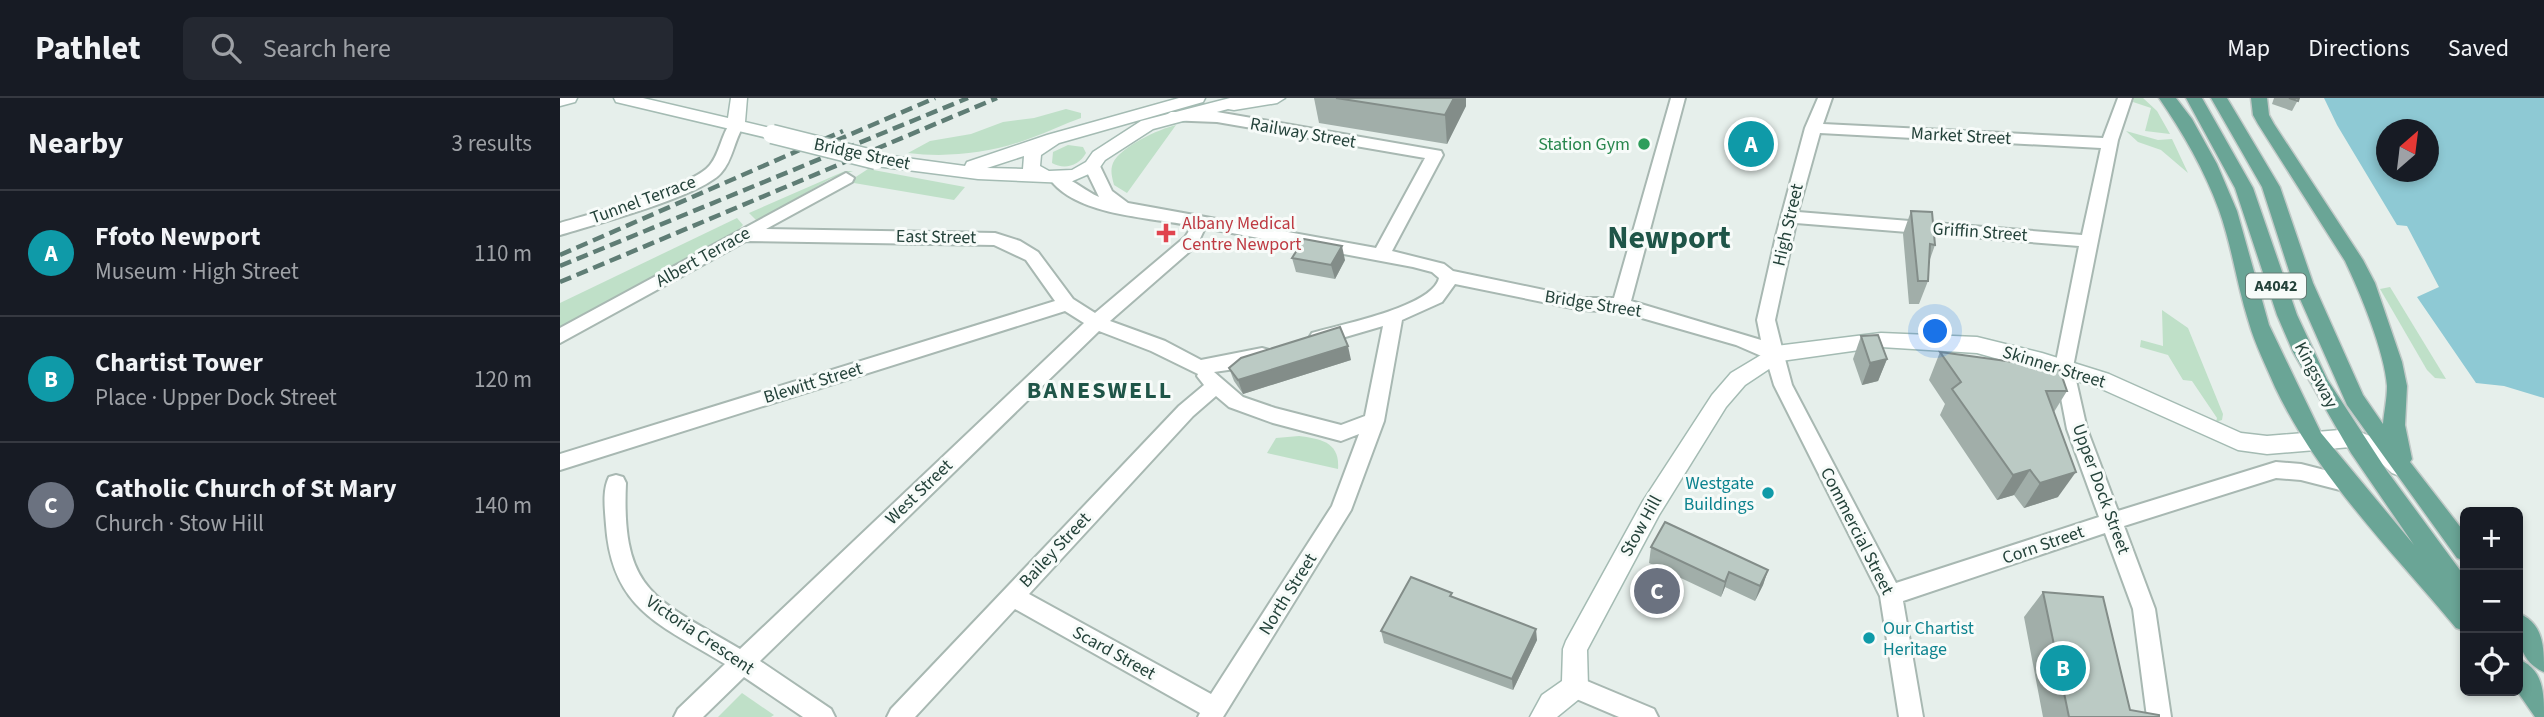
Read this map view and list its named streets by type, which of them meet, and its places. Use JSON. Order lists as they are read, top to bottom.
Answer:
{
  "streets": {
    "main road": [
      "Bridge Street",
      "A4042",
      "Skinner Street",
      "Kingsway",
      "Stow Hill"
    ],
    "street": [
      "Railway Street",
      "Market Street",
      "Tunnel Terrace",
      "High Street",
      "Griffin Street",
      "East Street",
      "Albert Terrace",
      "Blewitt Street",
      "Upper Dock Street",
      "West Street",
      "Commercial Street",
      "Corn Street",
      "Bailey Street",
      "North Street",
      "Victoria Crescent",
      "Scard Street"
    ]
  },
  "crossings": [
    ["Railway Street", "Bridge Street"],
    ["Market Street", "High Street"],
    ["Market Street", "Upper Dock Street"],
    ["Bridge Street", "Tunnel Terrace"],
    ["Bridge Street", "High Street"],
    ["Bridge Street", "Skinner Street"],
    ["Bridge Street", "West Street"],
    ["Bridge Street", "Stow Hill"],
    ["Bridge Street", "Commercial Street"],
    ["High Street", "Griffin Street"],
    ["High Street", "Skinner Street"],
    ["High Street", "Stow Hill"],
    ["High Street", "Commercial Street"],
    ["Griffin Street", "Upper Dock Street"],
    ["East Street", "Albert Terrace"],
    ["East Street", "Blewitt Street"],
    ["East Street", "West Street"],
    ["A4042", "Kingsway"],
    ["A4042", "Corn Street"],
    ["Skinner Street", "Upper Dock Street"],
    ["Skinner Street", "Stow Hill"],
    ["Skinner Street", "Commercial Street"],
    ["Upper Dock Street", "Corn Street"],
    ["West Street", "Victoria Crescent"],
    ["Stow Hill", "Commercial Street"],
    ["Commercial Street", "Corn Street"],
    ["Bailey Street", "Scard Street"],
    ["North Street", "Scard Street"]
  ],
  "districts": ["Newport", "BANESWELL"],
  "places": {
    "other": ["Station Gym", "Westgate Buildings", "Our Chartist Heritage"],
    "health": ["Albany Medical Centre Newport"]
  },
  "north": "top right",
  "page": {
    "header": "Pathlet",
    "search": "Search here",
    "nav": ["Map", "Directions", "Saved"],
    "heading": ["Nearby", "3 results"],
    "pins": ["A", "C", "B"],
    "list": [
      {
        "mark": "A",
        "name": "Ffoto Newport",
        "note": "Museum · High Street",
        "value": "110 m"
      },
      {
        "mark": "B",
        "name": "Chartist Tower",
        "note": "Place · Upper Dock Street",
        "value": "120 m"
      },
      {
        "mark": "C",
        "name": "Catholic Church of St Mary",
        "note": "Church · Stow Hill",
        "value": "140 m"
      }
    ],
    "map_buttons": ["+", "−"]
  }
}
